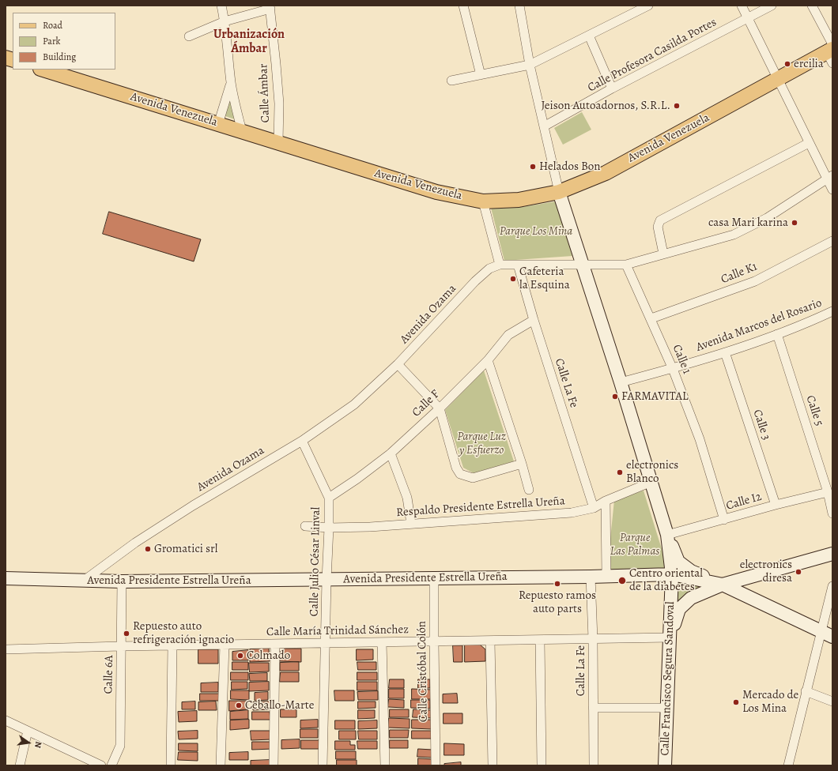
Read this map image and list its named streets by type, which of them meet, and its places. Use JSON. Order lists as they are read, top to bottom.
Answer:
{
  "streets": {
    "main road": ["Avenida Venezuela", "Avenida Presidente Estrella Ureña", "Calle Francisco Segura Sandoval"],
    "street": [
      "Calle Profesora Casilda Portes",
      "Calle Ámbar",
      "Calle K1",
      "Avenida Ozama",
      "Avenida Marcos del Rosario",
      "Calle 1",
      "Calle La Fe",
      "Calle F",
      "Calle 5",
      "Calle 3",
      "Calle I2",
      "Respaldo Presidente Estrella Ureña",
      "Calle Julio César Linval",
      "Calle María Trinidad Sánchez",
      "Calle Cristóbal Colón",
      "Calle 6A"
    ]
  },
  "crossings": [
    ["Calle Profesora Casilda Portes", "Calle Francisco Segura Sandoval"],
    ["Calle Ámbar", "Avenida Venezuela"],
    ["Avenida Venezuela", "Calle Francisco Segura Sandoval"],
    ["Calle K1", "Calle 1"],
    ["Avenida Ozama", "Calle 1"],
    ["Avenida Ozama", "Calle La Fe"],
    ["Avenida Ozama", "Calle Julio César Linval"],
    ["Avenida Ozama", "Avenida Presidente Estrella Ureña"],
    ["Avenida Ozama", "Calle Francisco Segura Sandoval"],
    ["Avenida Marcos del Rosario", "Calle 1"],
    ["Avenida Marcos del Rosario", "Calle 5"],
    ["Avenida Marcos del Rosario", "Calle 3"],
    ["Avenida Marcos del Rosario", "Calle Francisco Segura Sandoval"],
    ["Calle 1", "Calle I2"],
    ["Calle La Fe", "Calle F"],
    ["Calle La Fe", "Respaldo Presidente Estrella Ureña"],
    ["Calle La Fe", "Avenida Presidente Estrella Ureña"],
    ["Calle La Fe", "Calle María Trinidad Sánchez"],
    ["Calle F", "Calle Julio César Linval"],
    ["Calle 5", "Calle I2"],
    ["Calle 3", "Calle I2"],
    ["Calle I2", "Calle Francisco Segura Sandoval"],
    ["Respaldo Presidente Estrella Ureña", "Calle Julio César Linval"],
    ["Respaldo Presidente Estrella Ureña", "Calle Francisco Segura Sandoval"],
    ["Calle Julio César Linval", "Avenida Presidente Estrella Ureña"],
    ["Calle Julio César Linval", "Calle María Trinidad Sánchez"],
    ["Avenida Presidente Estrella Ureña", "Calle Cristóbal Colón"],
    ["Avenida Presidente Estrella Ureña", "Calle 6A"],
    ["Avenida Presidente Estrella Ureña", "Calle Francisco Segura Sandoval"],
    ["Calle María Trinidad Sánchez", "Calle Cristóbal Colón"],
    ["Calle María Trinidad Sánchez", "Calle 6A"],
    ["Calle María Trinidad Sánchez", "Calle Francisco Segura Sandoval"]
  ],
  "districts": ["Urbanización Ámbar"],
  "parks": ["Parque Los Mina", "Parque Luz y Esfuerzo", "Parque Las Palmas"],
  "places": [
    "ercilia",
    "Jeison Autoadornos, S.R.L.",
    "Helados Bon",
    "casa Mari karina",
    "Cafeteria la Esquina",
    "FARMAVITAL",
    "electronics Blanco",
    "Gromatici srl",
    "electronics diresa",
    "Centro oriental de la diabetes",
    "Repuesto ramos auto parts",
    "Repuesto auto refrigeración ignacio",
    "Colmado",
    "Mercado de Los Mina",
    "Ceballo-Marte"
  ],
  "legend": ["Road", "Park", "Building"],
  "north": "right"
}
